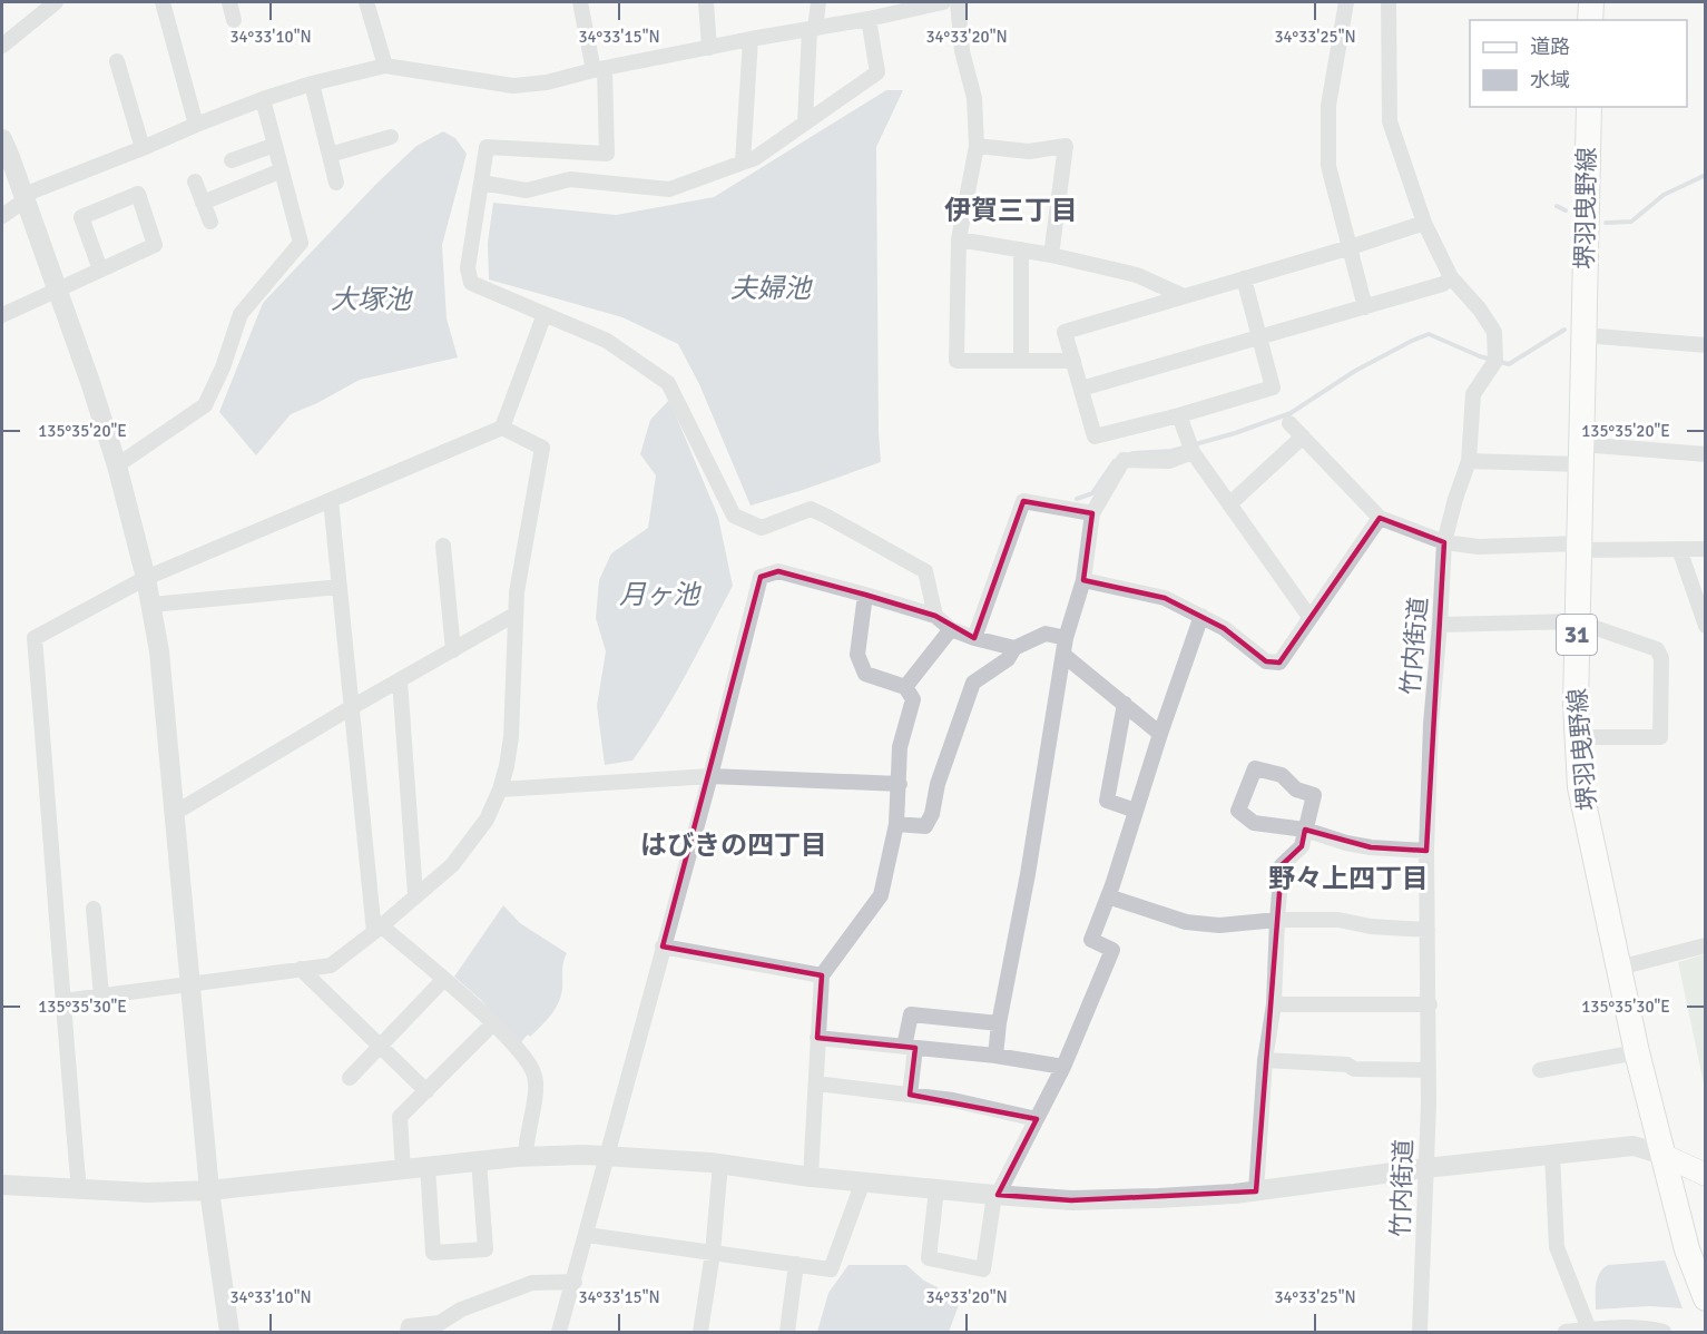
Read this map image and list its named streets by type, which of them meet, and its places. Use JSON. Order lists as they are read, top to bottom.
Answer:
{
  "streets": {
    "main road": ["堺羽曳野線", "31"],
    "street": ["竹内街道"]
  },
  "districts": ["伊賀三丁目", "はびきの四丁目", "野々上四丁目"],
  "water": ["夫婦池", "大塚池", "月ヶ池"],
  "legend": ["道路", "水域"],
  "coordinates": [
    "34°33'10\"N",
    "34°33'15\"N",
    "34°33'20\"N",
    "34°33'25\"N",
    "135°35'20\"E",
    "135°35'30\"E"
  ]
}
